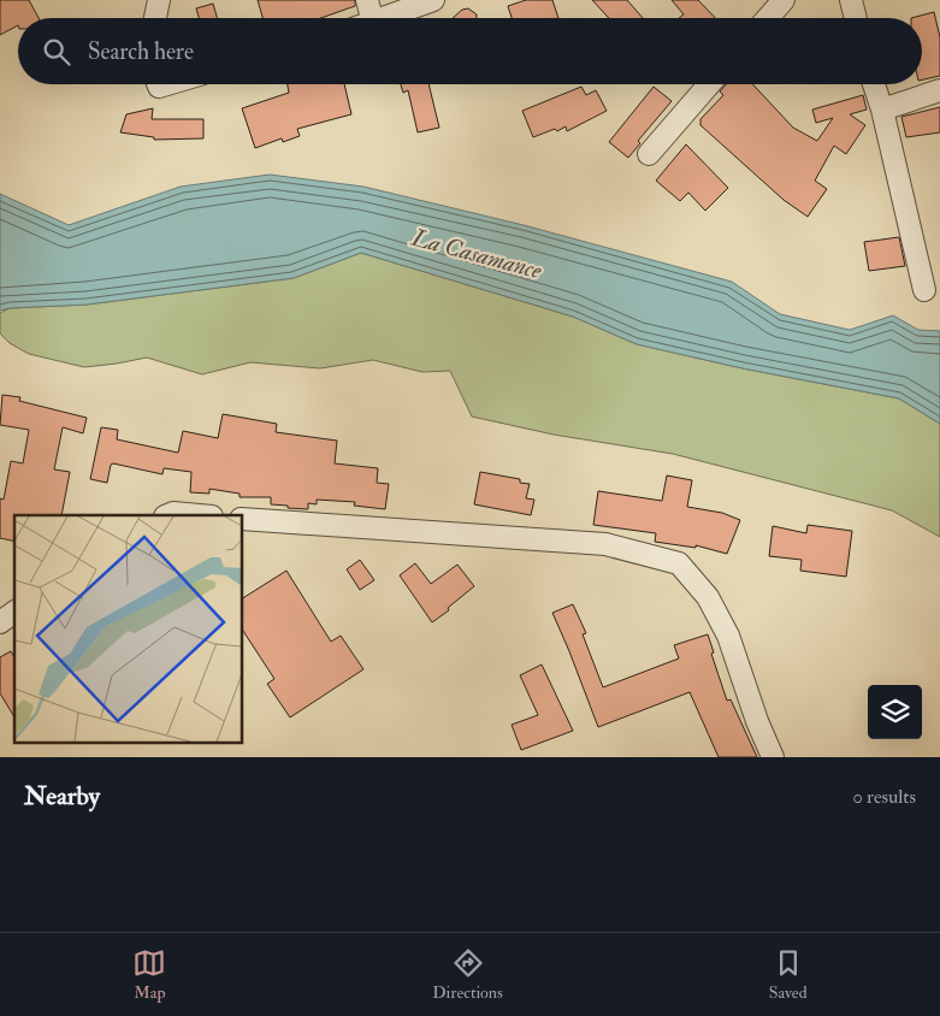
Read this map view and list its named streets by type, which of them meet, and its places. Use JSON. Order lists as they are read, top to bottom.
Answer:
{
  "water": ["La Casamance"],
  "page": {
    "search": "Search here",
    "heading": ["Nearby", "0 results"],
    "nav": ["Map", "Directions", "Saved"]
  }
}
